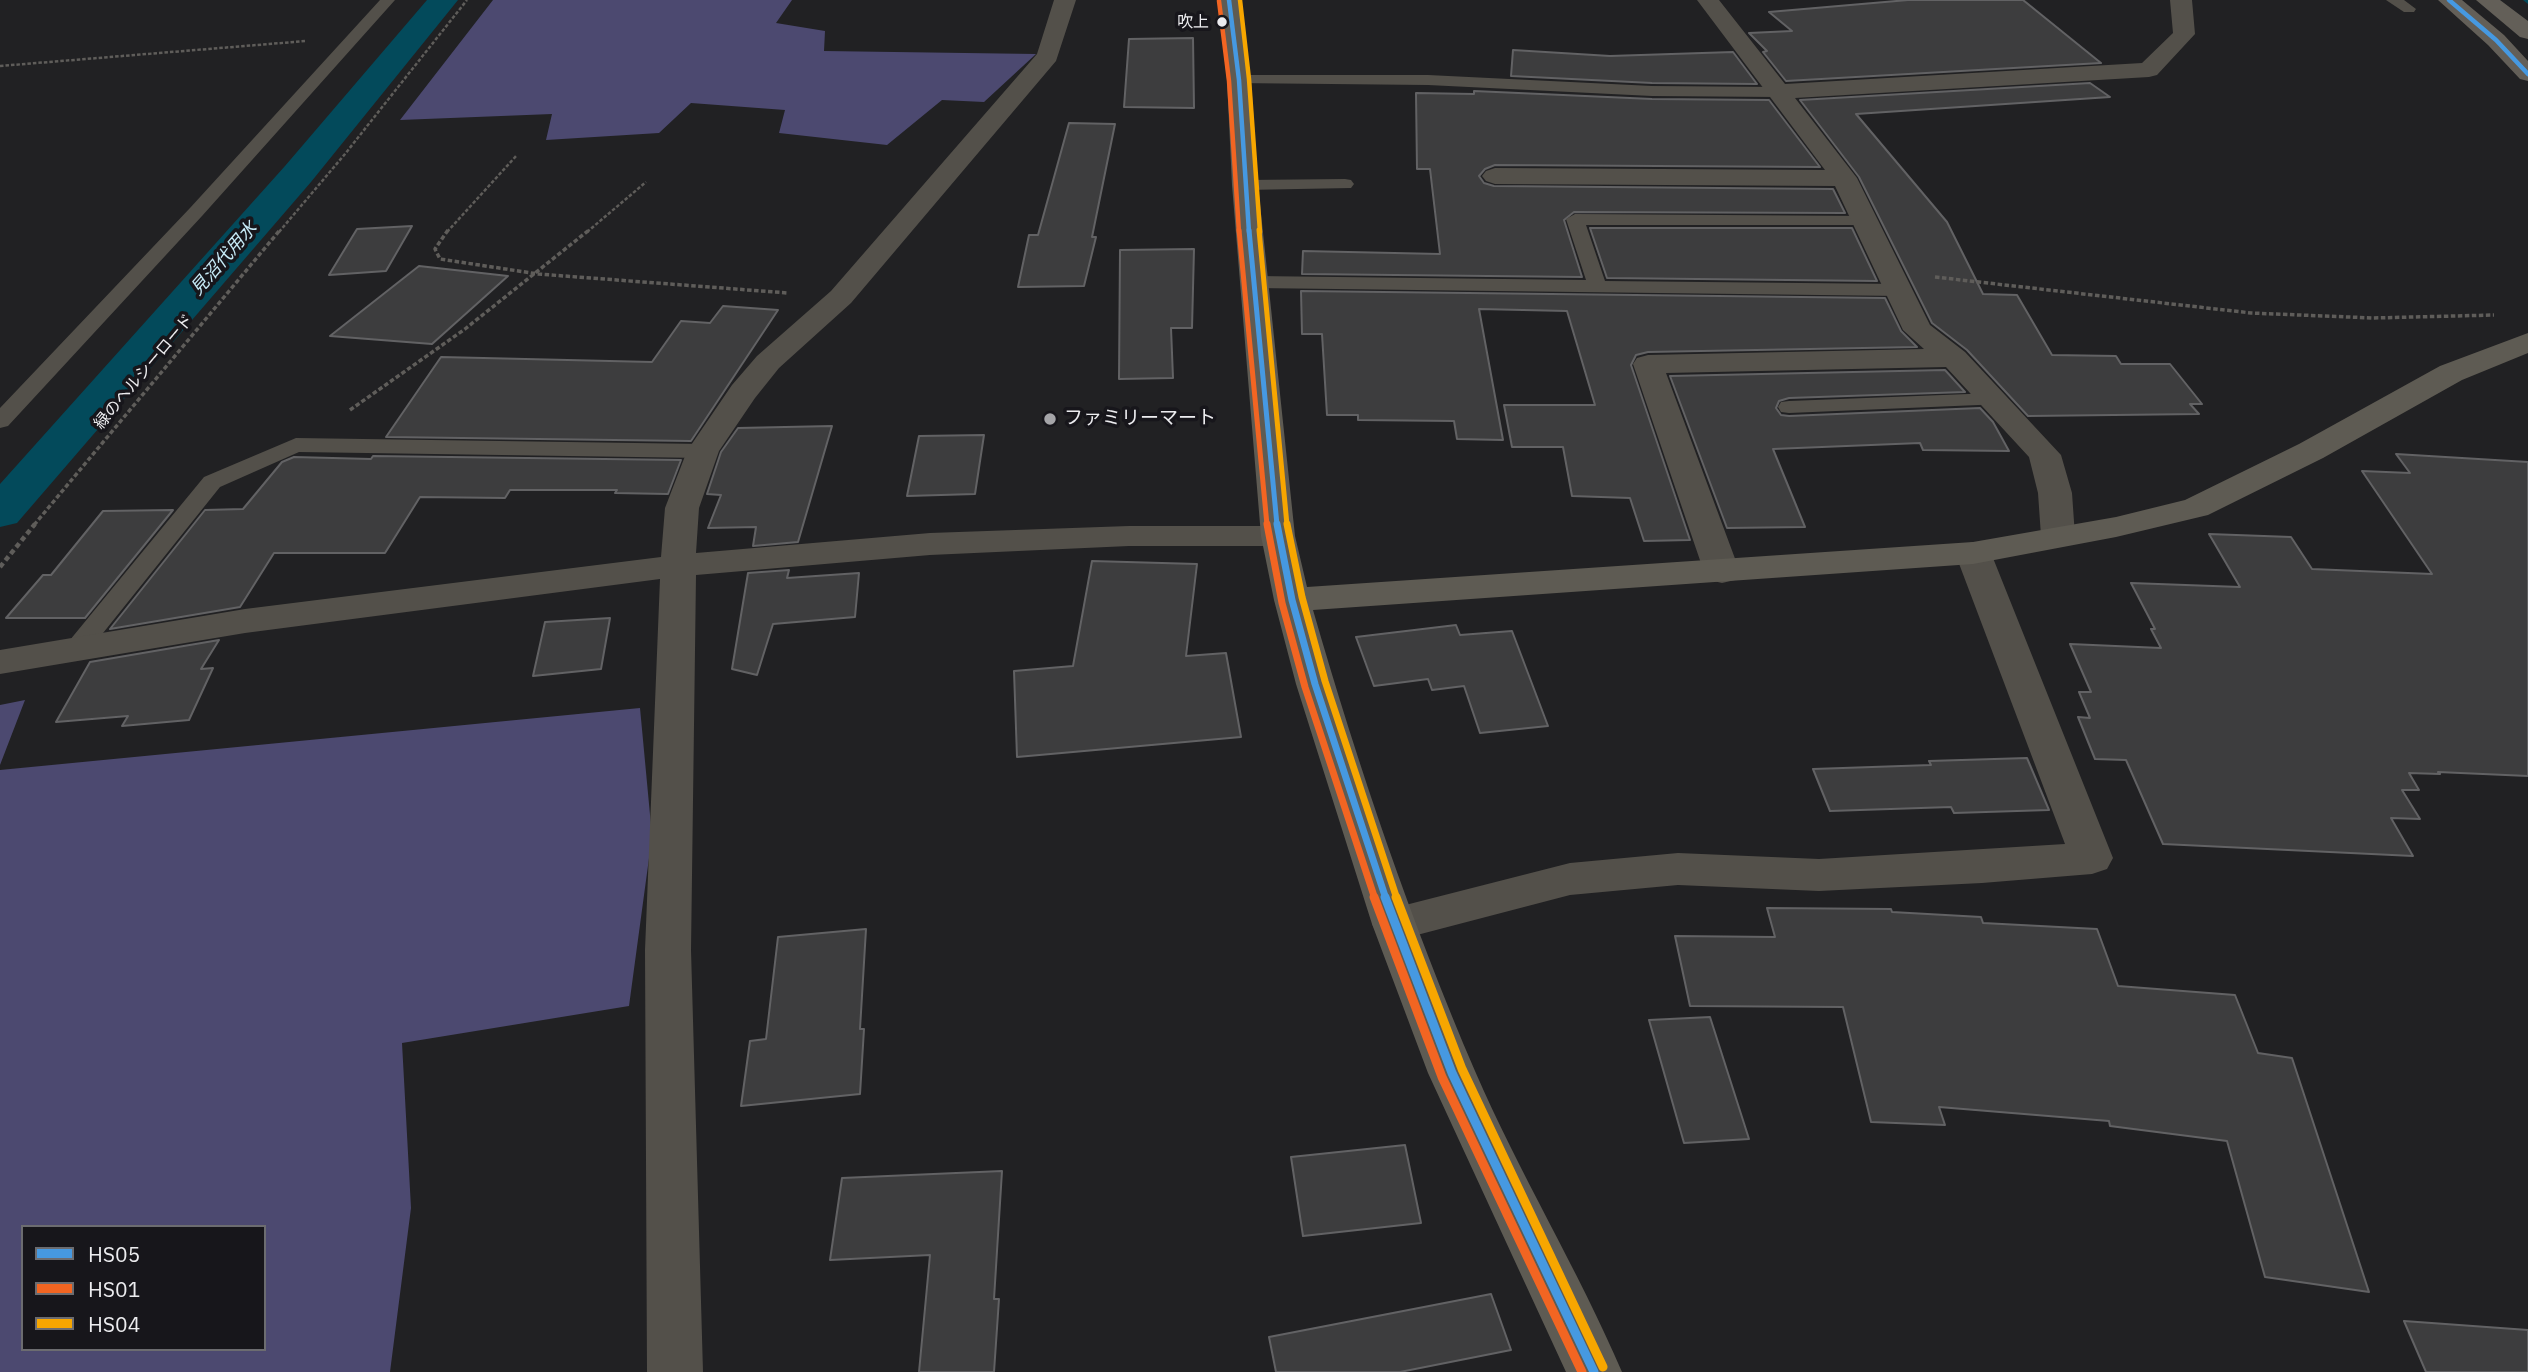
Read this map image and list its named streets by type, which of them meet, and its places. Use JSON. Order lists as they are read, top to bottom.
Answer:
{
  "streets": {
    "path": ["緑のヘルシーロード"]
  },
  "water": ["見沼代用水"],
  "places": ["吹上", "ファミリーマート"],
  "lines": ["transit line HS05", "transit line HS04", "transit line HS01"],
  "legend": ["HS05", "HS01", "HS04"]
}
